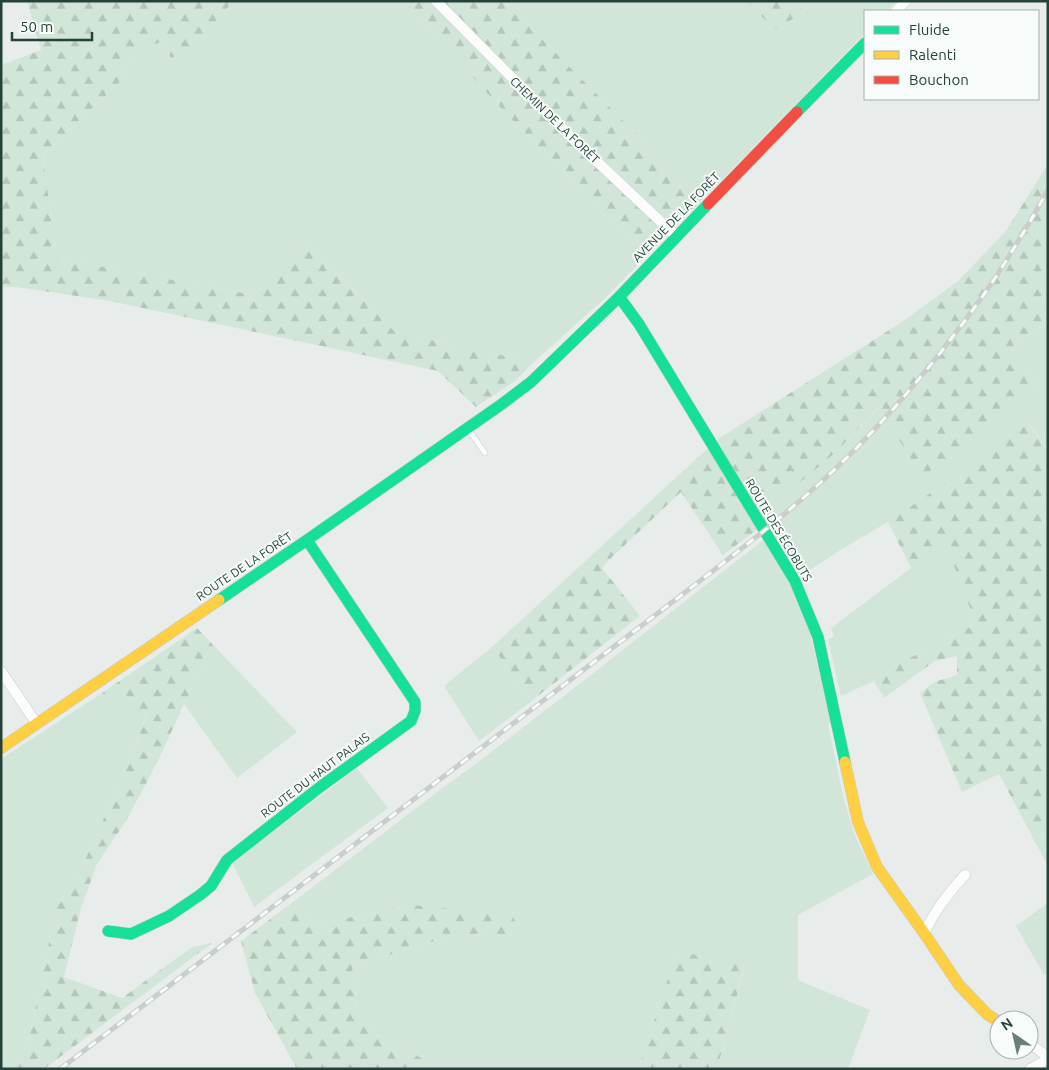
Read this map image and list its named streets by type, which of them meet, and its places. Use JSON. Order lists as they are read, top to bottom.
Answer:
{
  "streets": {
    "street": [
      "CHEMIN DE LA FORÊT",
      "AVENUE DE LA FORÊT",
      "ROUTE DES ÉCOBUTS",
      "ROUTE DE LA FORÊT",
      "ROUTE DU HAUT PALAIS"
    ]
  },
  "crossings": [
    ["CHEMIN DE LA FORÊT", "AVENUE DE LA FORÊT"],
    ["AVENUE DE LA FORÊT", "ROUTE DES ÉCOBUTS"],
    ["AVENUE DE LA FORÊT", "ROUTE DE LA FORÊT"],
    ["ROUTE DE LA FORÊT", "ROUTE DU HAUT PALAIS"]
  ],
  "legend": ["Fluide", "Ralenti", "Bouchon"],
  "scale_bar": "50 m",
  "north": "top left"
}
